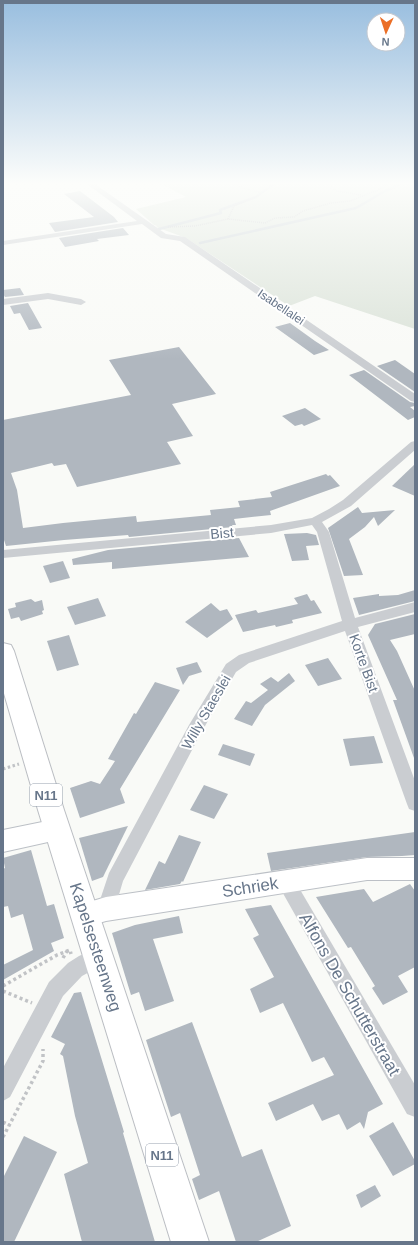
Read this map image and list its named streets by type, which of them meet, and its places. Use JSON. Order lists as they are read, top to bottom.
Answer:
{
  "streets": {
    "main road": ["N11", "Kapelsesteenweg"],
    "street": [
      "Isabellalei",
      "Bist",
      "Korte Bist",
      "Willy Staeslei",
      "Schriek",
      "Alfons De Schutterstraat"
    ]
  },
  "crossings": [
    ["Bist", "Korte Bist"],
    ["Korte Bist", "Willy Staeslei"],
    ["Willy Staeslei", "Schriek"],
    ["Willy Staeslei", "Kapelsesteenweg"],
    ["Schriek", "Kapelsesteenweg"],
    ["Schriek", "Alfons De Schutterstraat"]
  ],
  "north": "bottom"
}
